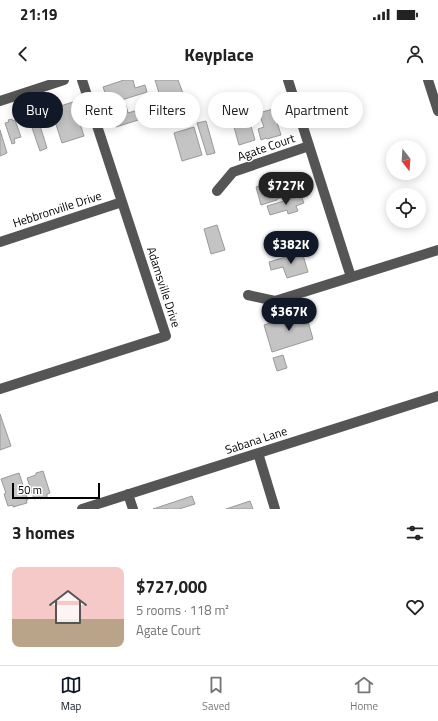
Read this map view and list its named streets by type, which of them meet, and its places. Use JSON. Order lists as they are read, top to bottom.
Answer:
{
  "streets": {
    "street": [
      "Agate Court",
      "Hebbronville Drive",
      "Adamsville Drive",
      "Sabana Lane"
    ]
  },
  "crossings": [
    ["Hebbronville Drive", "Adamsville Drive"]
  ],
  "scale_bar": "50 m",
  "north": "bottom",
  "page": {
    "status": "21:19",
    "header": "Keyplace",
    "chip": [
      "Buy",
      "Rent",
      "Filters",
      "New",
      "Apartment"
    ],
    "price": ["$727K", "$382K", "$367K"],
    "scale": "50 m",
    "heading": "3 homes",
    "list": [
      {
        "name": "$727,000",
        "note": "5 rooms · 118 m² · Agate Court"
      }
    ],
    "tabs": ["Map", "Saved", "Home"]
  }
}
